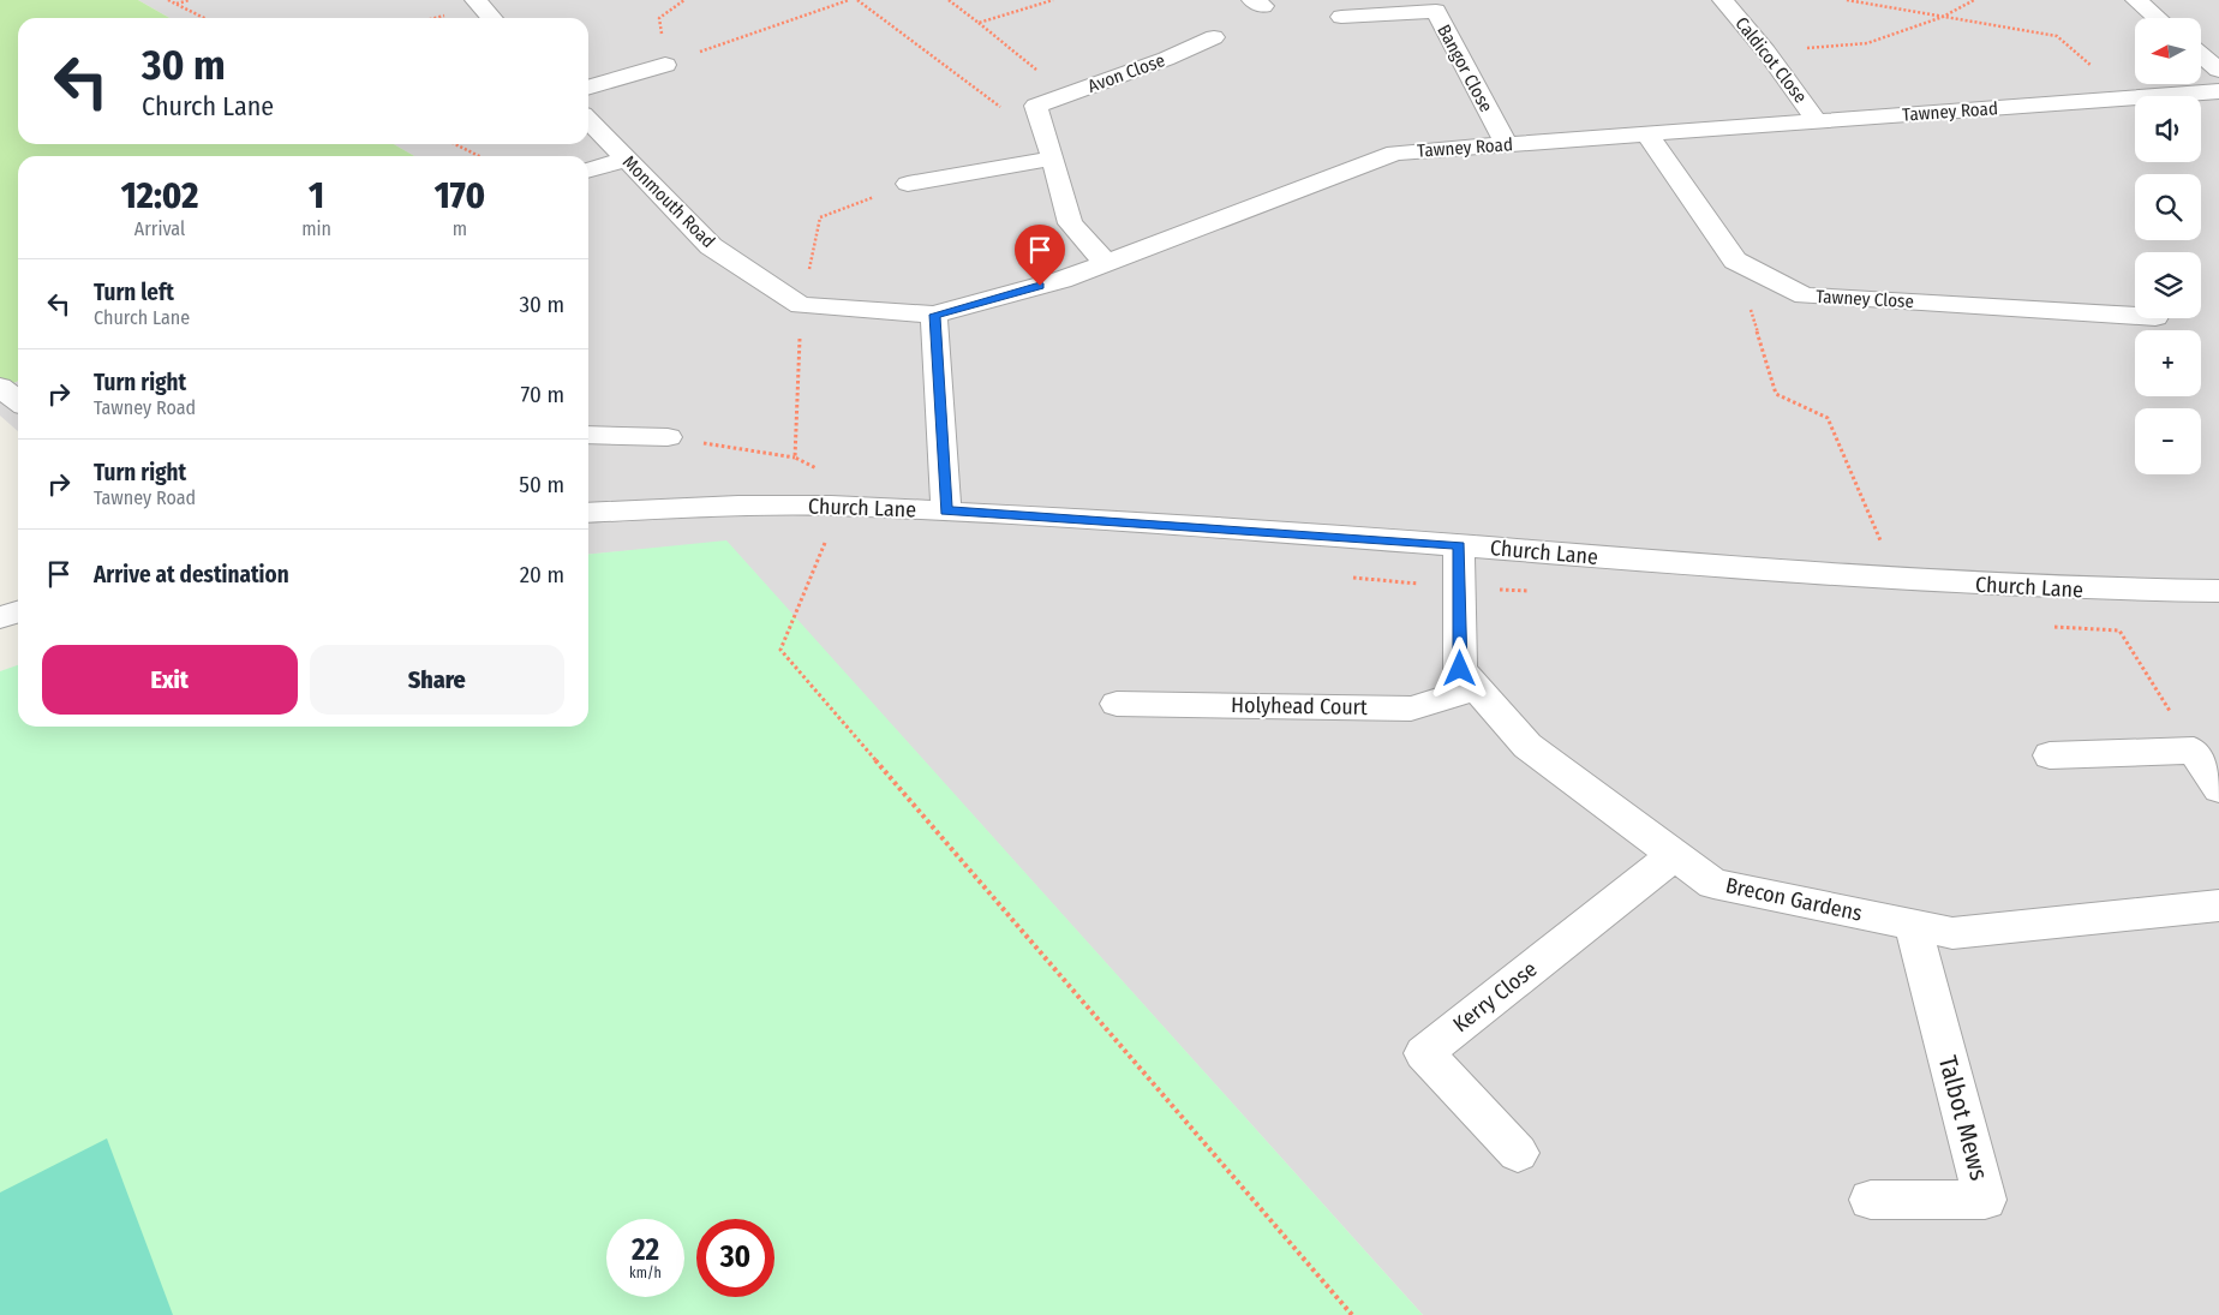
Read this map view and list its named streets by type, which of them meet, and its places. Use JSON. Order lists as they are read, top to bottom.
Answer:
{
  "streets": {
    "street": [
      "Caldicot Close",
      "Bangor Close",
      "Avon Close",
      "Tawney Road",
      "Monmouth Road",
      "Tawney Close",
      "Church Lane",
      "Holyhead Court",
      "Brecon Gardens",
      "Kerry Close",
      "Talbot Mews"
    ]
  },
  "crossings": [
    ["Caldicot Close", "Tawney Road"],
    ["Bangor Close", "Tawney Road"],
    ["Tawney Road", "Monmouth Road"],
    ["Tawney Road", "Tawney Close"],
    ["Church Lane", "Brecon Gardens"],
    ["Holyhead Court", "Brecon Gardens"],
    ["Brecon Gardens", "Kerry Close"],
    ["Brecon Gardens", "Talbot Mews"]
  ],
  "north": "left",
  "page": {
    "map_buttons": ["+", "−"],
    "turn": ["30 m", "Church Lane"],
    "eta": [
      "12:02",
      "Arrival",
      "1",
      "min",
      "170",
      "m"
    ],
    "list": [
      {
        "name": "Turn left",
        "note": "Church Lane",
        "value": "30 m"
      },
      {
        "name": "Turn right",
        "note": "Tawney Road",
        "value": "70 m"
      },
      {
        "name": "Turn right",
        "note": "Tawney Road",
        "value": "50 m"
      },
      {
        "name": "Arrive at destination",
        "value": "20 m"
      }
    ],
    "buttons": ["Exit", "Share"],
    "speed": "22 km/h",
    "limit": "30"
  }
}
